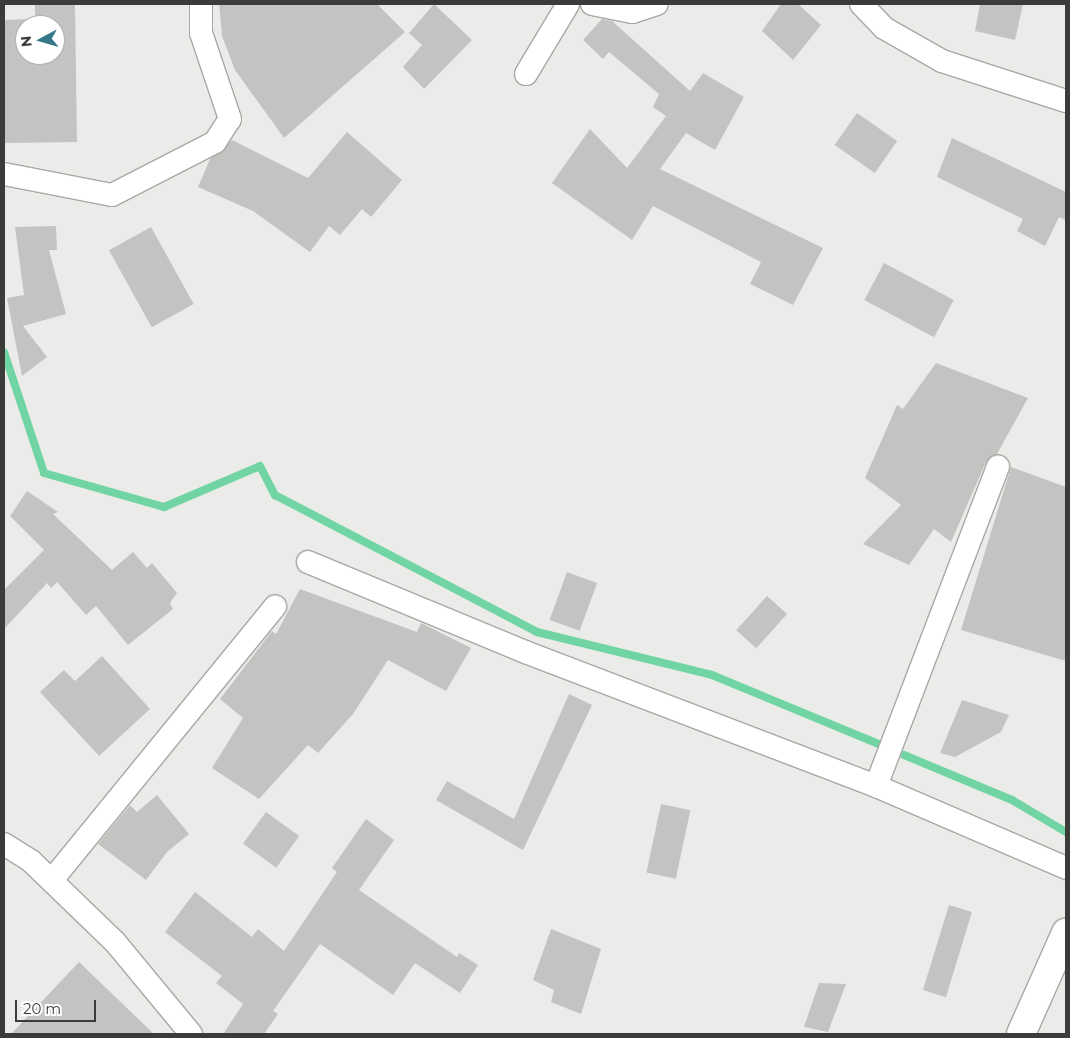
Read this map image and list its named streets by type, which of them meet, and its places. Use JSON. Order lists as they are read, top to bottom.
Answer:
{
  "scale_bar": "20 m",
  "north": "left"
}
